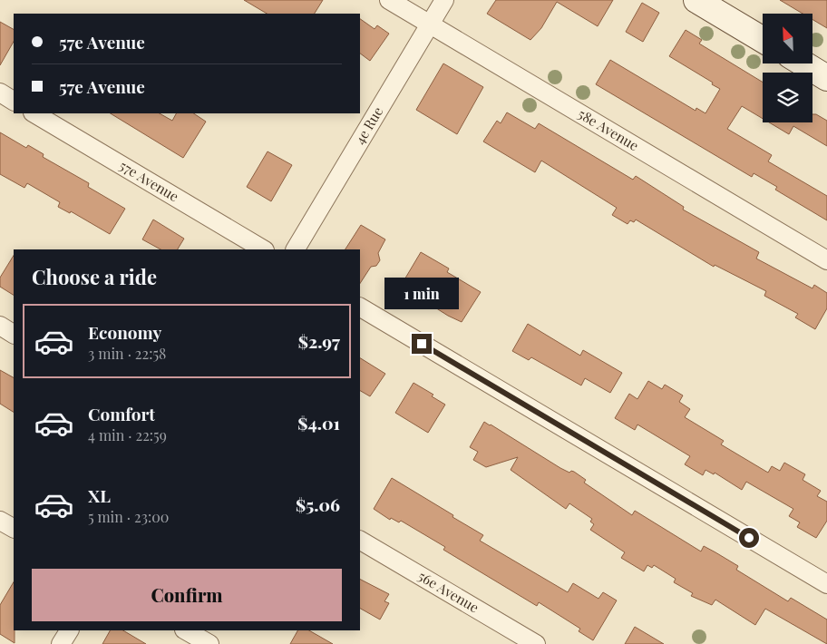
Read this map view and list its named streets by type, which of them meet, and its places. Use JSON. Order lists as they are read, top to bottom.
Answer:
{
  "streets": {
    "street": [
      "4e Rue",
      "58e Avenue",
      "57e Avenue",
      "56e Avenue"
    ]
  },
  "crossings": [
    ["4e Rue", "58e Avenue"]
  ],
  "north": "top left",
  "page": {
    "banner": ["57e Avenue", "57e Avenue"],
    "heading": "Choose a ride",
    "bubble": "1 min",
    "list": [
      {
        "name": "Economy",
        "note": "3 min · 22:58",
        "value": "$2.97"
      },
      {
        "name": "Comfort",
        "note": "4 min · 22:59",
        "value": "$4.01"
      },
      {
        "name": "XL",
        "note": "5 min · 23:00",
        "value": "$5.06"
      }
    ],
    "buttons": "Confirm"
  }
}
